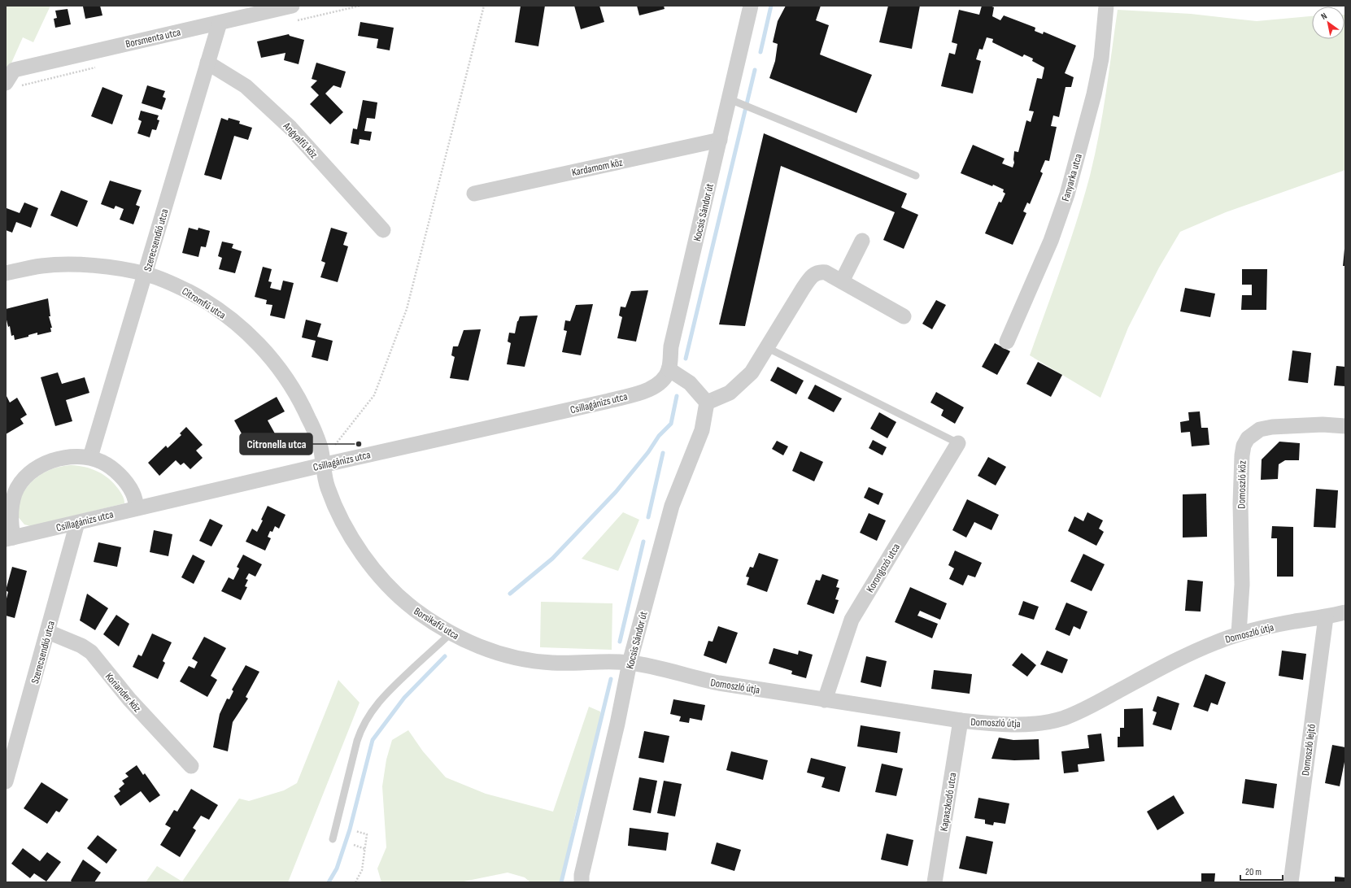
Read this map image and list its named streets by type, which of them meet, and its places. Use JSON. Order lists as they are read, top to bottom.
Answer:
{
  "streets": {
    "street": [
      "Borsmenta utca",
      "Angyalfű köz",
      "Kardamom köz",
      "Fanyarka utca",
      "Kocsis Sándor út",
      "Szerecsendió utca",
      "Citromfű utca",
      "Csillagánizs utca",
      "Domoszló köz",
      "Korongozó utca",
      "Borsikafű utca",
      "Domoszló útja",
      "Koriander köz",
      "Domoszló lejtő",
      "Kapaszkodó utca"
    ]
  },
  "crossings": [
    ["Borsmenta utca", "Szerecsendió utca"],
    ["Angyalfű köz", "Szerecsendió utca"],
    ["Kardamom köz", "Kocsis Sándor út"],
    ["Kocsis Sándor út", "Csillagánizs utca"],
    ["Kocsis Sándor út", "Borsikafű utca"],
    ["Kocsis Sándor út", "Domoszló útja"],
    ["Szerecsendió utca", "Citromfű utca"],
    ["Szerecsendió utca", "Csillagánizs utca"],
    ["Szerecsendió utca", "Koriander köz"],
    ["Citromfű utca", "Csillagánizs utca"],
    ["Citromfű utca", "Borsikafű utca"],
    ["Csillagánizs utca", "Borsikafű utca"],
    ["Domoszló köz", "Domoszló útja"],
    ["Korongozó utca", "Domoszló útja"],
    ["Borsikafű utca", "Domoszló útja"],
    ["Domoszló útja", "Domoszló lejtő"],
    ["Domoszló útja", "Kapaszkodó utca"]
  ],
  "places": ["Citronella utca"],
  "scale_bar": "20 m",
  "north": "top left"
}
